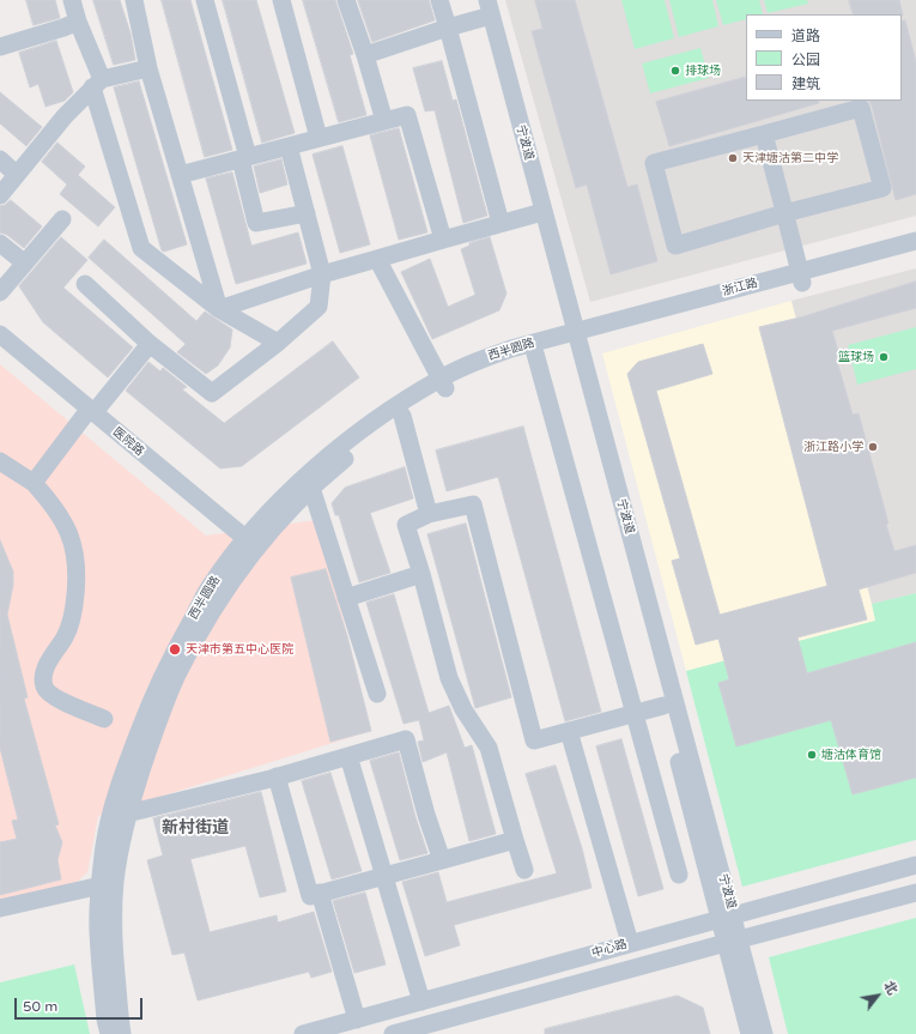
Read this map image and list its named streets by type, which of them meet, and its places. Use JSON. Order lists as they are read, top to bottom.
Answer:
{
  "streets": {
    "street": [
      "宁波道",
      "浙江路",
      "西半圆路",
      "医院路",
      "中心路"
    ]
  },
  "crossings": [
    ["宁波道", "浙江路"],
    ["宁波道", "西半圆路"],
    ["宁波道", "中心路"],
    ["浙江路", "西半圆路"],
    ["西半圆路", "医院路"]
  ],
  "districts": ["新村街道"],
  "places": [
    "排球场",
    "天津塘沽第二中学",
    "篮球场",
    "浙江路小学",
    "天津市第五中心医院",
    "塘沽体育馆"
  ],
  "legend": ["道路", "公园", "建筑"],
  "scale_bar": "50 m",
  "north": "top right"
}
